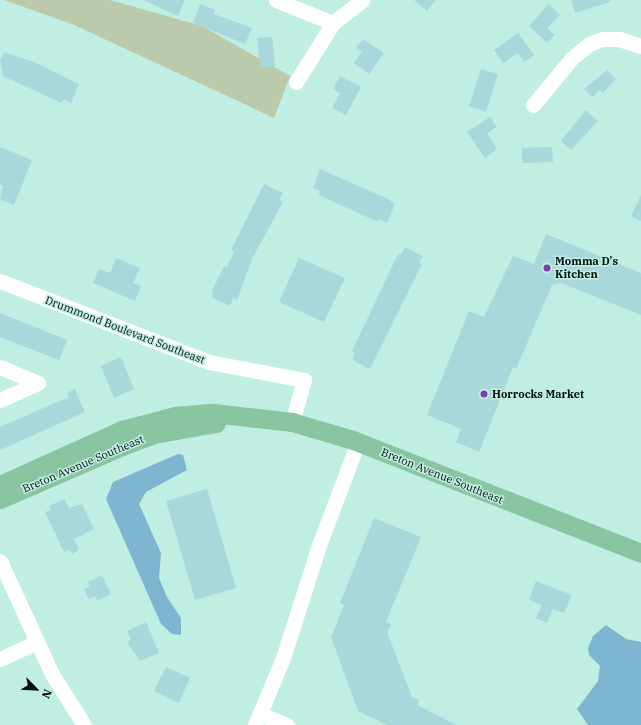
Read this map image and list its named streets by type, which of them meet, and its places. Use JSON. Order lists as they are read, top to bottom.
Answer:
{
  "streets": {
    "main road": ["Breton Avenue Southeast"],
    "street": ["Drummond Boulevard Southeast"]
  },
  "crossings": [
    ["Drummond Boulevard Southeast", "Breton Avenue Southeast"]
  ],
  "places": ["Momma D's Kitchen", "Horrocks Market"],
  "north": "bottom right"
}
